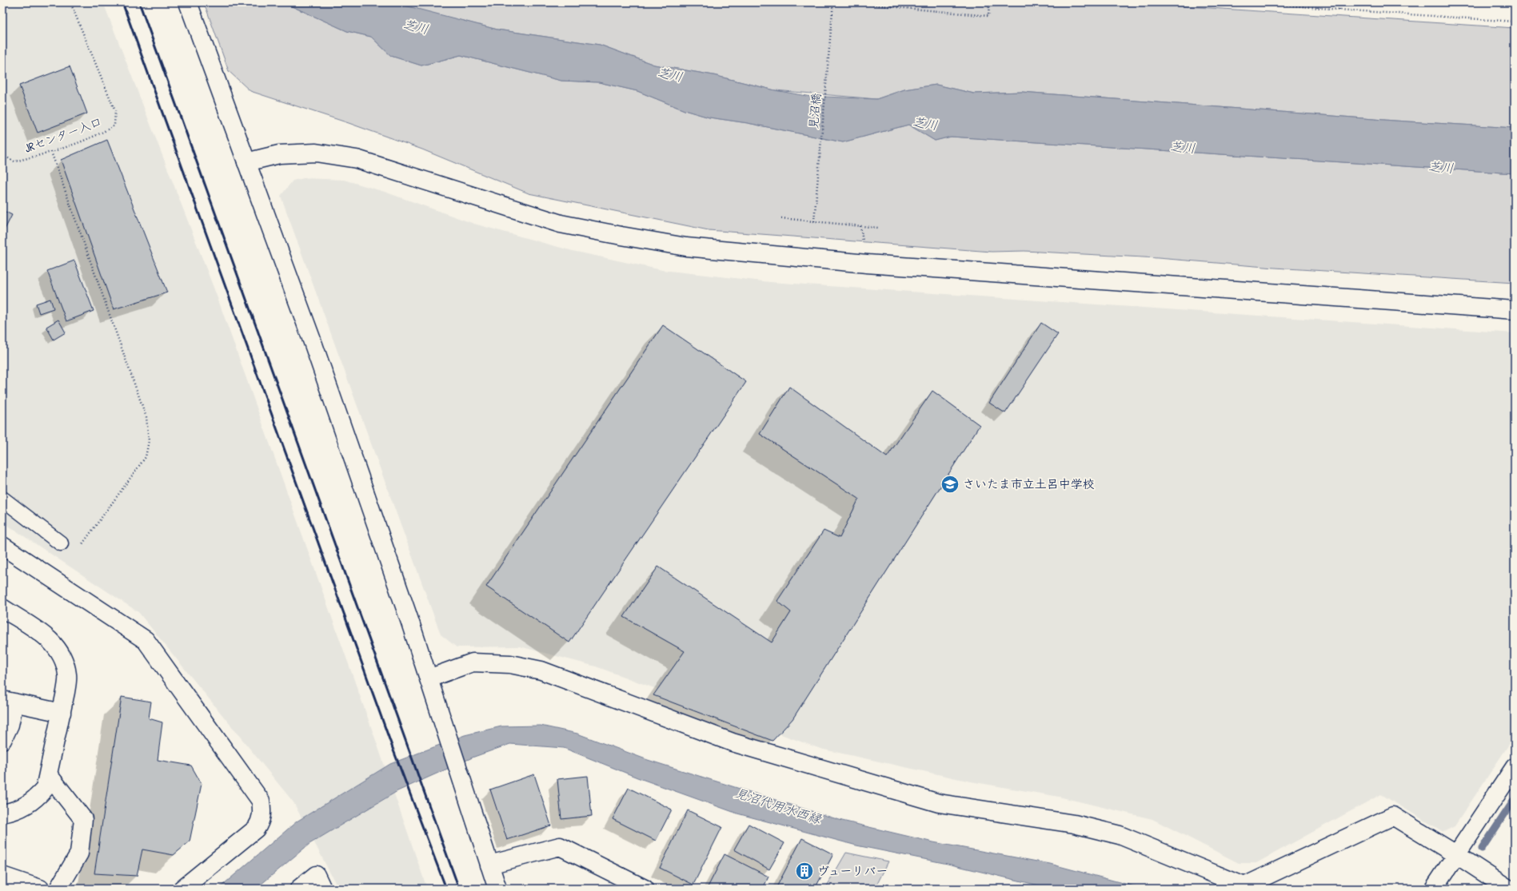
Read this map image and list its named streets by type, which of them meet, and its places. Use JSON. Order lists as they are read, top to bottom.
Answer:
{
  "streets": {
    "path": ["見沼橋", "JRセンター入口"]
  },
  "water": ["芝川", "見沼代用水西縁"],
  "places": {
    "school or university": ["さいたま市立土呂中学校"],
    "building": ["ヴューリバー"]
  }
}
